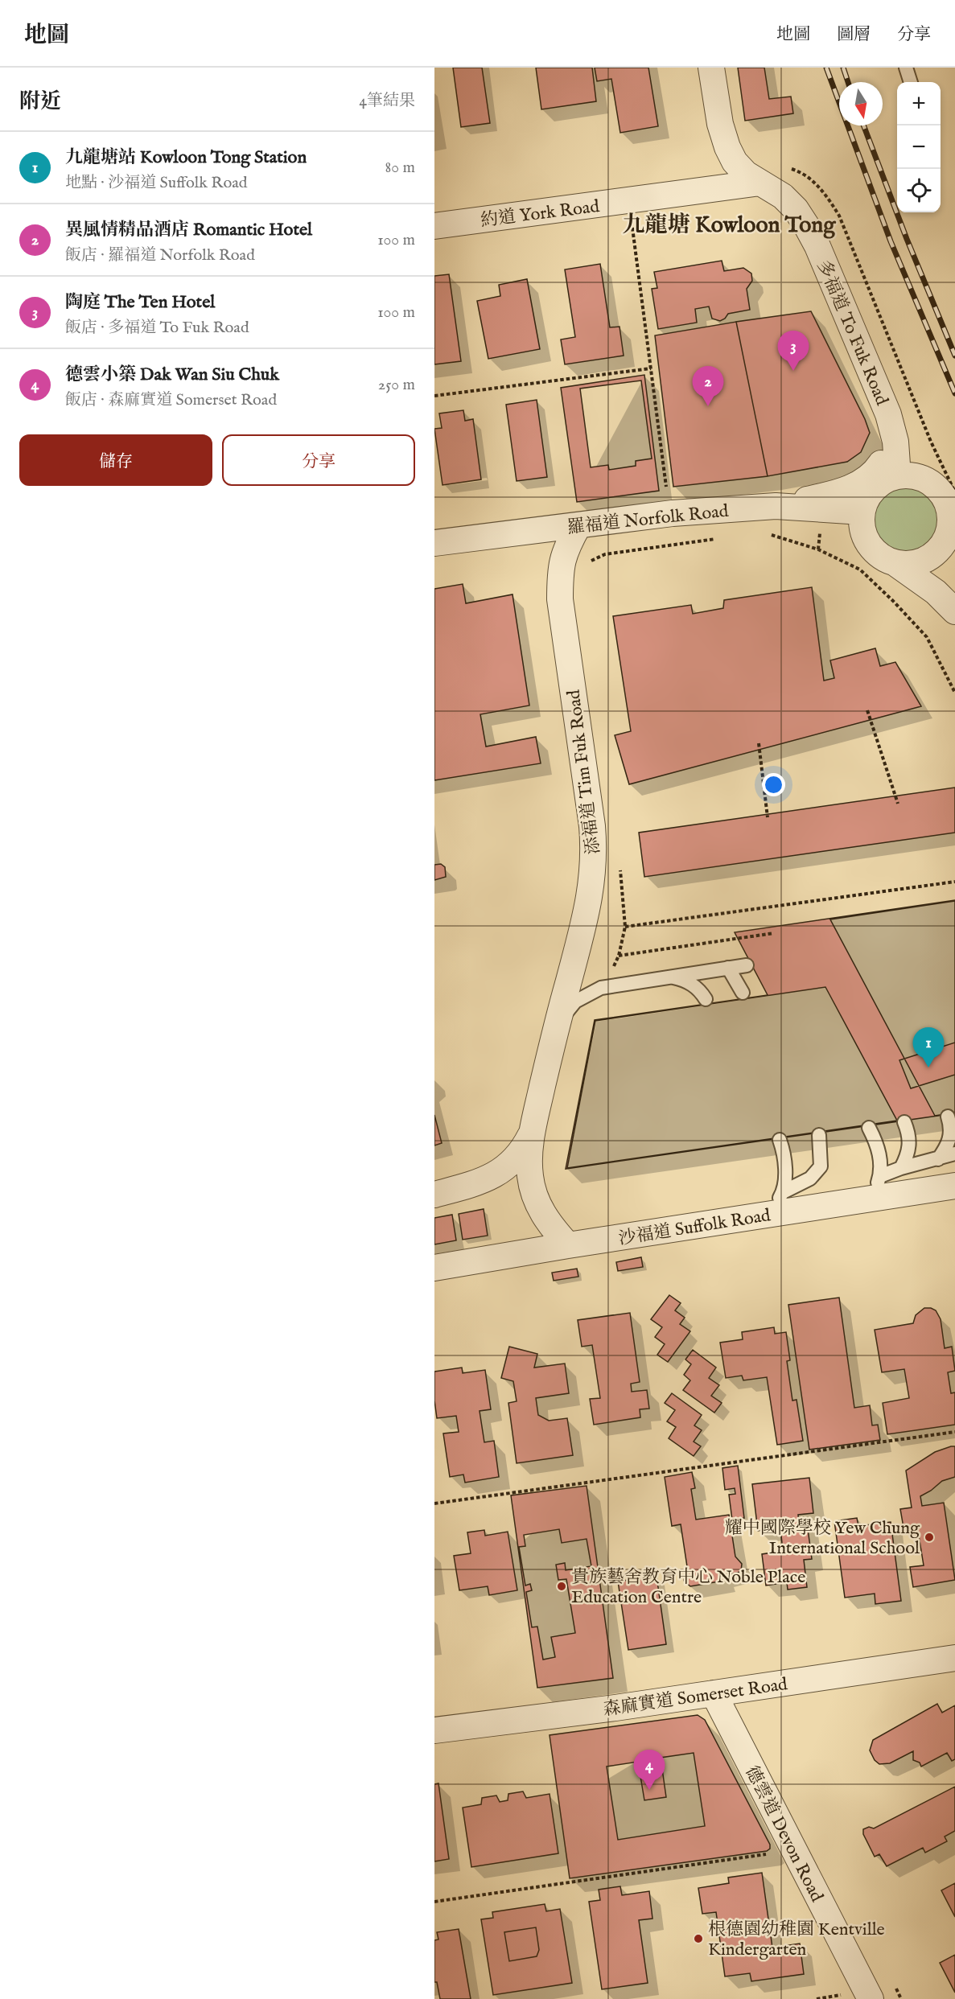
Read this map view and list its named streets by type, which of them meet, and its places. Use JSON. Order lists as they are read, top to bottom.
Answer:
{
  "streets": {
    "street": [
      "約道 York Road",
      "多福道 To Fuk Road",
      "羅福道 Norfolk Road",
      "添福道 Tim Fuk Road",
      "沙福道 Suffolk Road",
      "森麻實道 Somerset Road",
      "德雲道 Devon Road"
    ]
  },
  "crossings": [
    ["約道 York Road", "多福道 To Fuk Road"],
    ["多福道 To Fuk Road", "羅福道 Norfolk Road"],
    ["羅福道 Norfolk Road", "添福道 Tim Fuk Road"],
    ["添福道 Tim Fuk Road", "沙福道 Suffolk Road"],
    ["森麻實道 Somerset Road", "德雲道 Devon Road"]
  ],
  "districts": ["九龍塘 Kowloon Tong"],
  "places": ["耀中國際學校 Yew Chung International School", "貴族藝舍教育中心 Noble Place Education Centre", "根德園幼稚園 Kentville Kindergarten"],
  "north": "bottom",
  "page": {
    "header": "地圖",
    "nav": ["地圖", "圖層", "分享"],
    "heading": ["附近", "4筆結果"],
    "map_buttons": ["+", "−"],
    "list": [
      {
        "mark": "1",
        "name": "九龍塘站 Kowloon Tong Station",
        "note": "地點 · 沙福道 Suffolk Road",
        "value": "80 m"
      },
      {
        "mark": "2",
        "name": "異風情精品酒店 Romantic Hotel",
        "note": "飯店 · 羅福道 Norfolk Road",
        "value": "100 m"
      },
      {
        "mark": "3",
        "name": "陶庭 The Ten Hotel",
        "note": "飯店 · 多福道 To Fuk Road",
        "value": "100 m"
      },
      {
        "mark": "4",
        "name": "德雲小築 Dak Wan Siu Chuk",
        "note": "飯店 · 森麻實道 Somerset Road",
        "value": "250 m"
      }
    ],
    "pins": [
      "3",
      "2",
      "1",
      "4"
    ],
    "buttons": ["儲存", "分享"]
  }
}
